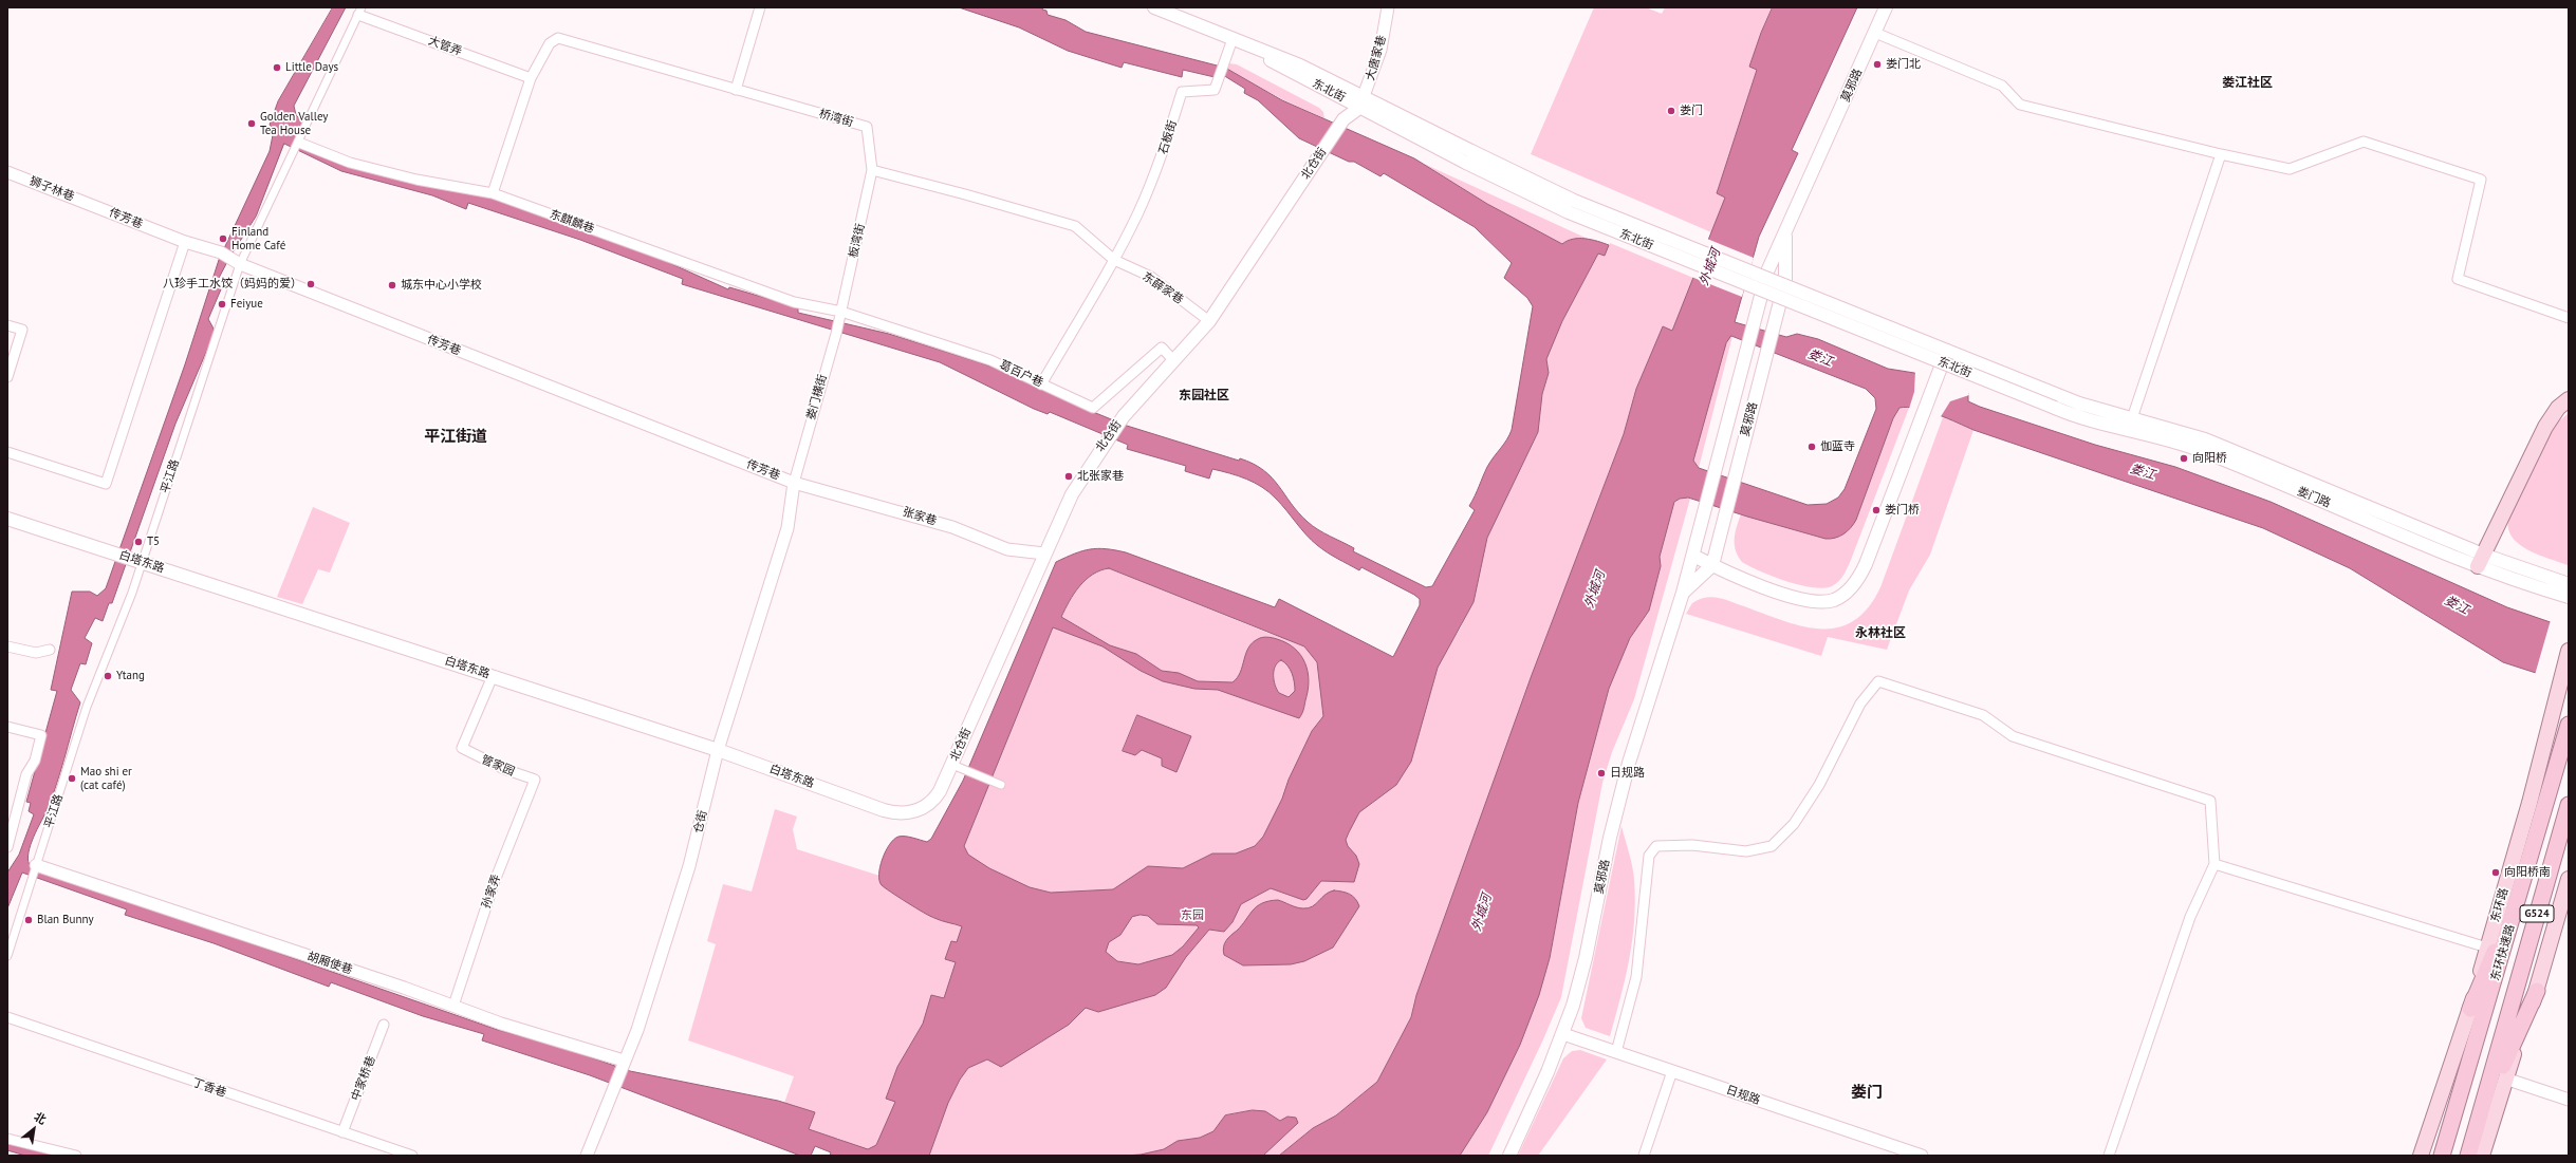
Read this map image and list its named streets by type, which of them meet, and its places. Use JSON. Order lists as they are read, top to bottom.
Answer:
{
  "streets": {
    "highway": ["G524", "东环快速路"],
    "main road": [
      "莫邪路",
      "东北街",
      "北仓街",
      "娄门路",
      "白塔东路",
      "东环路"
    ],
    "street": [
      "大管弄",
      "大唐家巷",
      "桥湾街",
      "石板街",
      "狮子林巷",
      "传芳巷",
      "东麒麟巷",
      "板湾街",
      "东薛家巷",
      "葛百户巷",
      "娄门横街",
      "平江路",
      "张家巷",
      "管家园",
      "仓街",
      "孙家弄",
      "胡厢使巷",
      "中家桥巷",
      "丁香巷",
      "日规路"
    ]
  },
  "crossings": [
    ["大管弄", "桥湾街"],
    ["大管弄", "平江路"],
    ["大唐家巷", "东北街"],
    ["大唐家巷", "北仓街"],
    ["莫邪路", "日规路"],
    ["东北街", "石板街"],
    ["东北街", "北仓街"],
    ["东北街", "娄门路"],
    ["桥湾街", "东麒麟巷"],
    ["桥湾街", "板湾街"],
    ["石板街", "东薛家巷"],
    ["北仓街", "东薛家巷"],
    ["北仓街", "葛百户巷"],
    ["北仓街", "张家巷"],
    ["北仓街", "白塔东路"],
    ["狮子林巷", "传芳巷"],
    ["传芳巷", "娄门横街"],
    ["传芳巷", "平江路"],
    ["传芳巷", "张家巷"],
    ["传芳巷", "仓街"],
    ["东麒麟巷", "板湾街"],
    ["东麒麟巷", "葛百户巷"],
    ["东麒麟巷", "娄门横街"],
    ["东麒麟巷", "平江路"],
    ["板湾街", "葛百户巷"],
    ["板湾街", "娄门横街"],
    ["葛百户巷", "娄门横街"],
    ["娄门横街", "张家巷"],
    ["娄门横街", "仓街"],
    ["平江路", "白塔东路"],
    ["平江路", "胡厢使巷"],
    ["张家巷", "仓街"],
    ["白塔东路", "管家园"],
    ["白塔东路", "仓街"],
    ["管家园", "孙家弄"],
    ["仓街", "胡厢使巷"],
    ["孙家弄", "胡厢使巷"],
    ["中家桥巷", "丁香巷"]
  ],
  "districts": [
    "娄江社区",
    "东园社区",
    "平江街道",
    "永林社区",
    "娄门"
  ],
  "water": ["外城河", "娄江"],
  "parks": ["东园"],
  "places": [
    "娄门北",
    "Little Days",
    "娄门",
    "Golden Valley Tea House",
    "Finland Home Café",
    "八珍手工水饺（妈妈的爱）",
    "城东中心小学校",
    "Feiyue",
    "伽蓝寺",
    "向阳桥",
    "北张家巷",
    "娄门桥",
    "T5",
    "Ytang",
    "日规路",
    "Mao shi er (cat café)",
    "向阳桥南",
    "Blan Bunny"
  ],
  "north": "top right"
}
